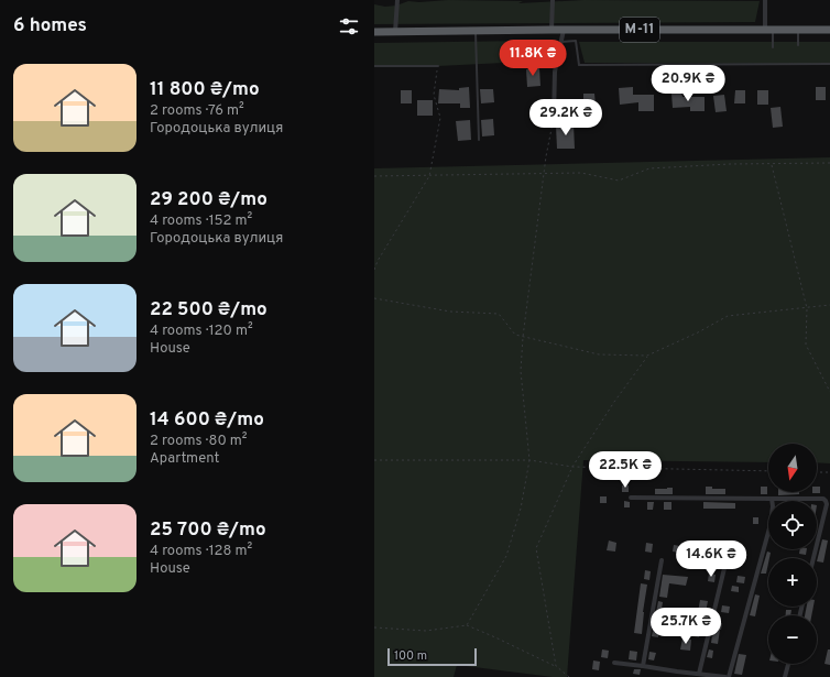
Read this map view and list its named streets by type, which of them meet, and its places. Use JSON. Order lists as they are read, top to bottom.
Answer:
{
  "streets": {
    "highway": ["М-11"]
  },
  "scale_bar": "100 m",
  "north": "bottom",
  "page": {
    "heading": "6 homes",
    "price": [
      "11.8K ₴",
      "20.9K ₴",
      "29.2K ₴",
      "22.5K ₴",
      "14.6K ₴",
      "25.7K ₴"
    ],
    "list": [
      {
        "name": "11 800 ₴/mo",
        "note": "2 rooms · 76 m² · Городоцька вулиця"
      },
      {
        "name": "29 200 ₴/mo",
        "note": "4 rooms · 152 m² · Городоцька вулиця"
      },
      {
        "name": "22 500 ₴/mo",
        "note": "4 rooms · 120 m² · House"
      },
      {
        "name": "14 600 ₴/mo",
        "note": "2 rooms · 80 m² · Apartment"
      },
      {
        "name": "25 700 ₴/mo",
        "note": "4 rooms · 128 m² · House"
      }
    ],
    "map_buttons": ["+", "−"],
    "scale": "100 m"
  }
}
